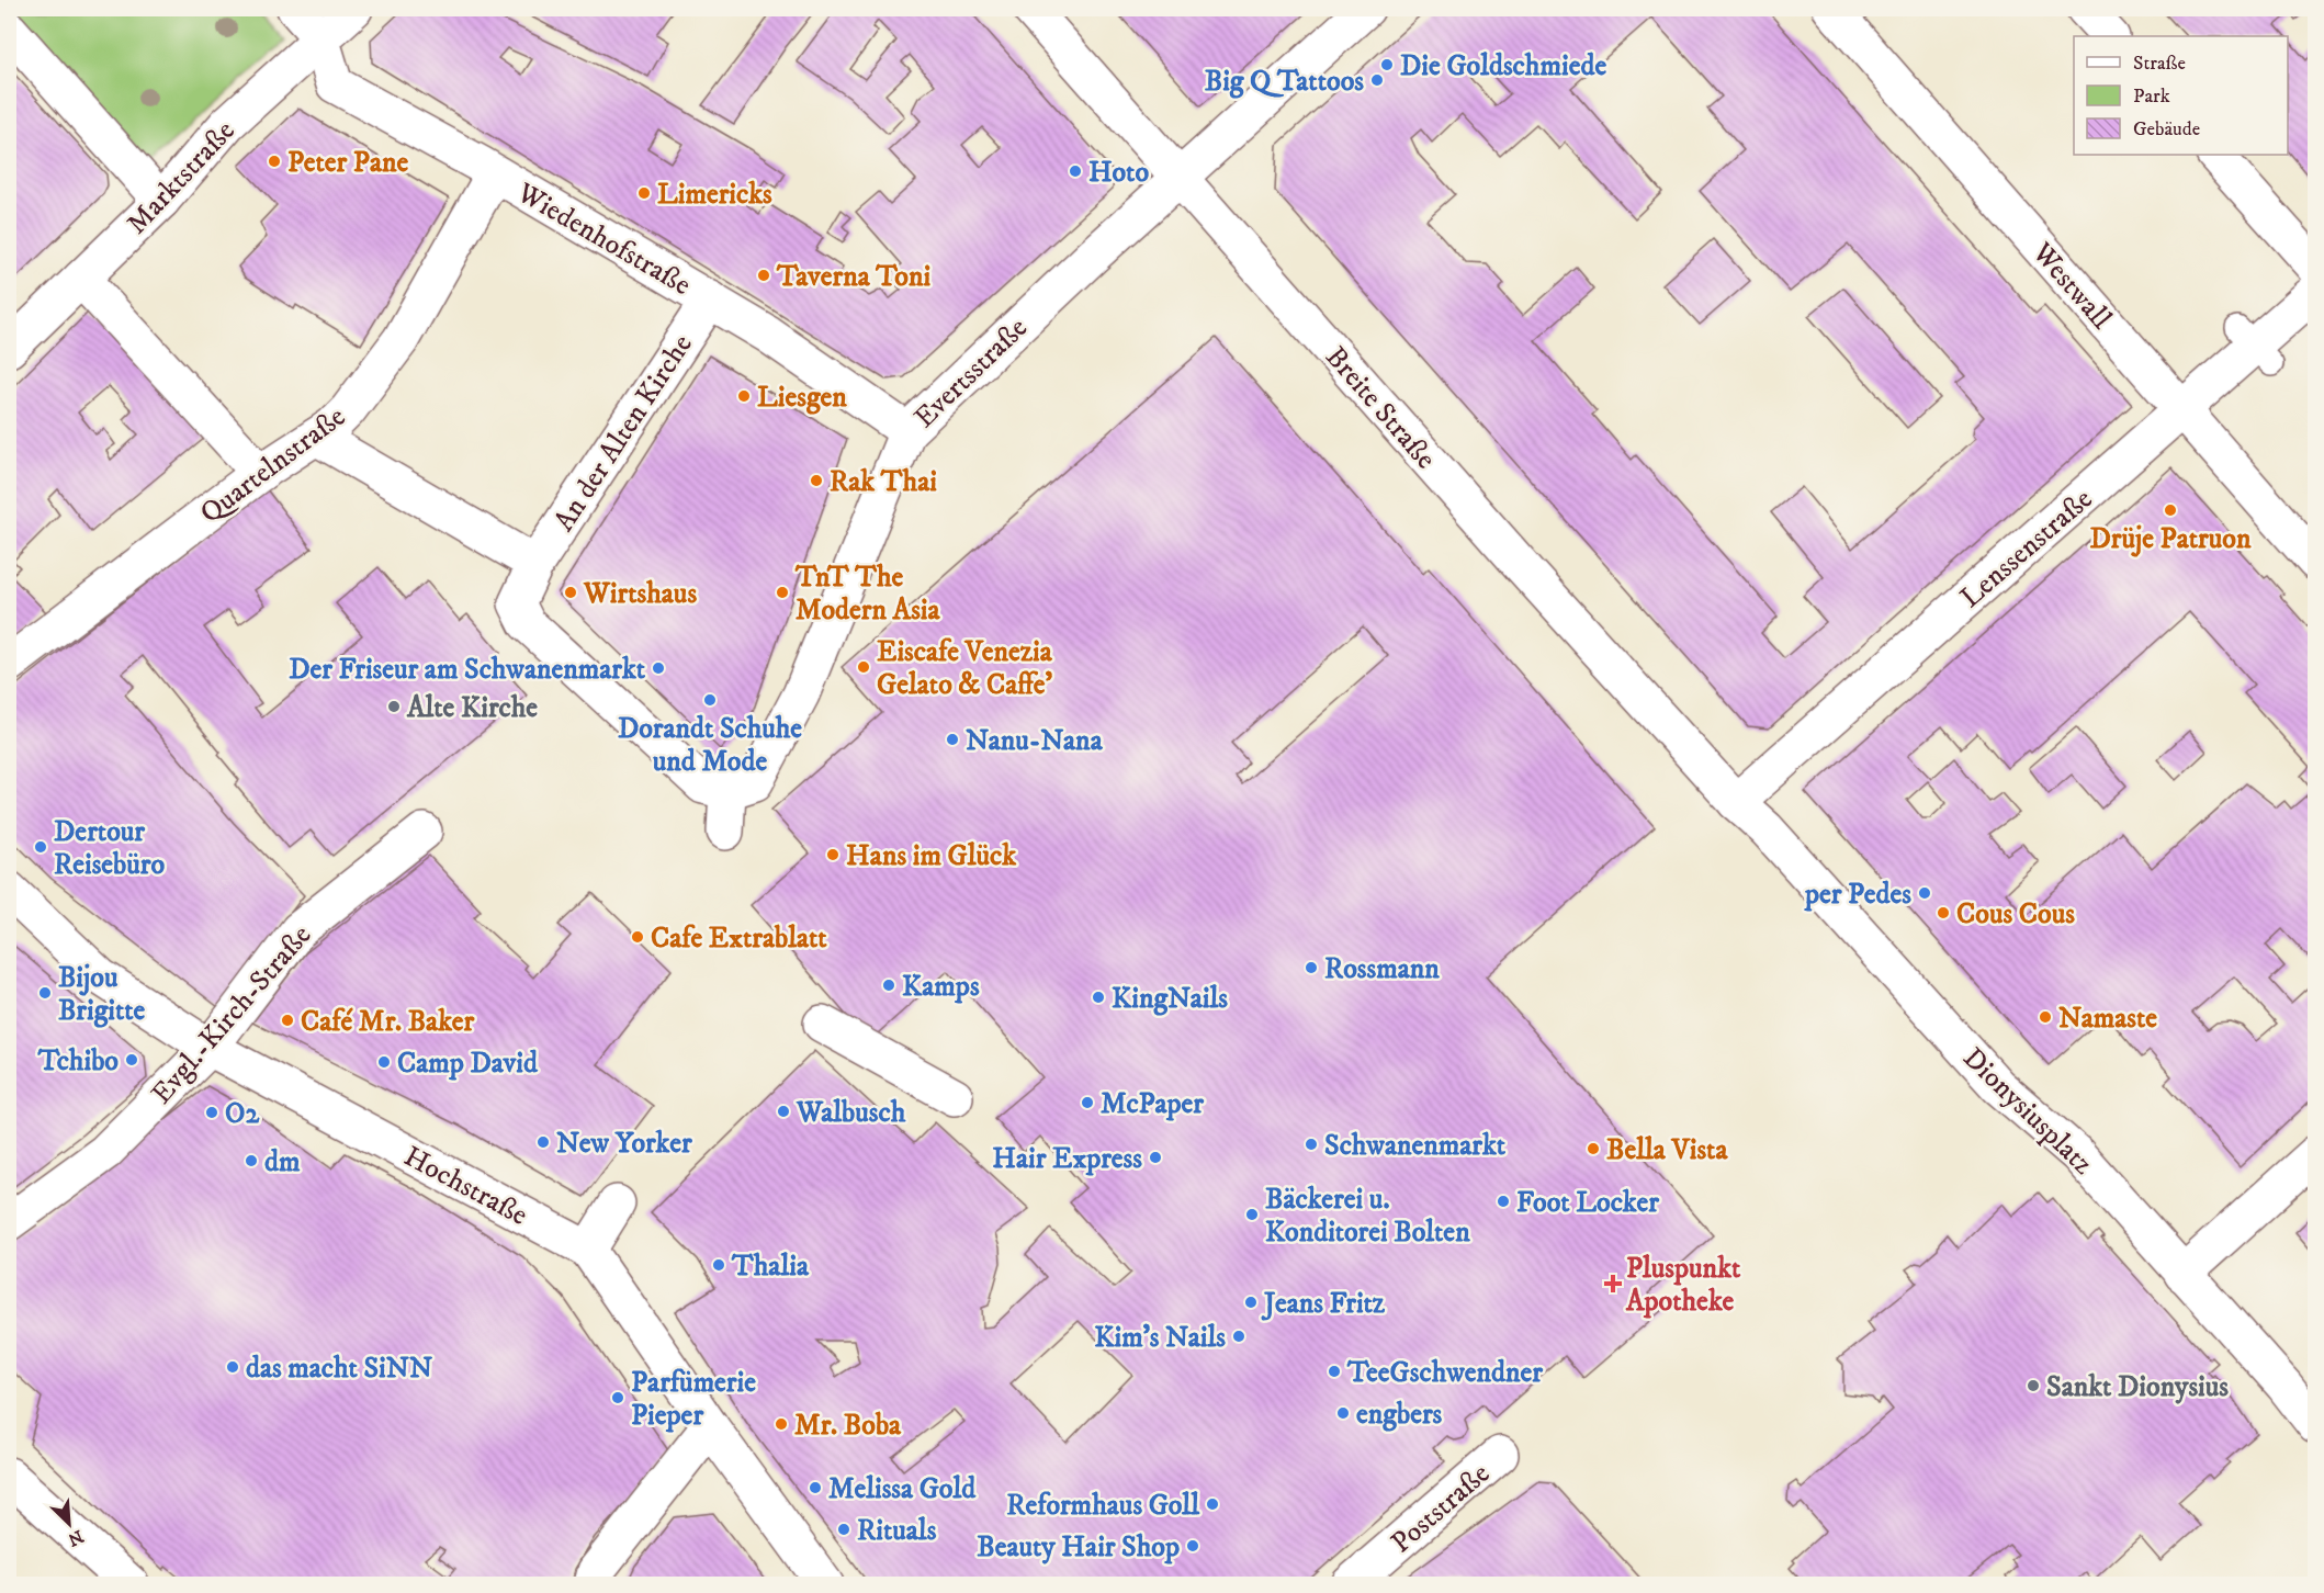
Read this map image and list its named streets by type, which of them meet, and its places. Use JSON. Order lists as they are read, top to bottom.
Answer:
{
  "streets": {
    "street": [
      "Marktstraße",
      "Wiedenhofstraße",
      "Westwall",
      "Evertsstraße",
      "Breite Straße",
      "An der Alten Kirche",
      "Quartelnstraße",
      "Lenssenstraße",
      "Evgl.-Kirch-Straße",
      "Dionysiusplatz",
      "Hochstraße",
      "Poststraße"
    ]
  },
  "crossings": [
    ["Marktstraße", "Wiedenhofstraße"],
    ["Wiedenhofstraße", "Evertsstraße"],
    ["Wiedenhofstraße", "An der Alten Kirche"],
    ["Wiedenhofstraße", "Quartelnstraße"],
    ["Westwall", "Lenssenstraße"],
    ["Evertsstraße", "Breite Straße"],
    ["Evertsstraße", "An der Alten Kirche"],
    ["Breite Straße", "Lenssenstraße"],
    ["Breite Straße", "Dionysiusplatz"],
    ["Lenssenstraße", "Dionysiusplatz"],
    ["Evgl.-Kirch-Straße", "Hochstraße"]
  ],
  "places": {
    "other": [
      "Die Goldschmiede",
      "Big Q Tattoos",
      "Peter Pane",
      "Hoto",
      "Limericks",
      "Taverna Toni",
      "Liesgen",
      "Rak Thai",
      "Drüje Patruon",
      "Wirtshaus",
      "TnT The Modern Asia",
      "Eiscafe Venezia Gelato & Caffe'",
      "Der Friseur am Schwanenmarkt",
      "Dorandt Schuhe und Mode",
      "Alte Kirche",
      "Nanu-Nana",
      "Dertour Reisebüro",
      "Hans im Glück",
      "per Pedes",
      "Cous Cous",
      "Cafe Extrablatt",
      "Rossmann",
      "Kamps",
      "Bijou Brigitte",
      "KingNails",
      "Namaste",
      "Café Mr. Baker",
      "Tchibo",
      "Camp David",
      "McPaper",
      "Walbusch",
      "O2",
      "New Yorker",
      "Schwanenmarkt",
      "Bella Vista",
      "Hair Express",
      "dm",
      "Foot Locker",
      "Bäckerei u. Konditorei Bolten",
      "Thalia",
      "Jeans Fritz",
      "Kim's Nails",
      "das macht SiNN",
      "TeeGschwendner",
      "Sankt Dionysius",
      "Parfümerie Pieper",
      "engbers",
      "Mr. Boba",
      "Melissa Gold",
      "Reformhaus Goll",
      "Rituals",
      "Beauty Hair Shop"
    ],
    "health": ["Pluspunkt Apotheke"]
  },
  "legend": ["Straße", "Park", "Gebäude"],
  "north": "bottom right"
}
